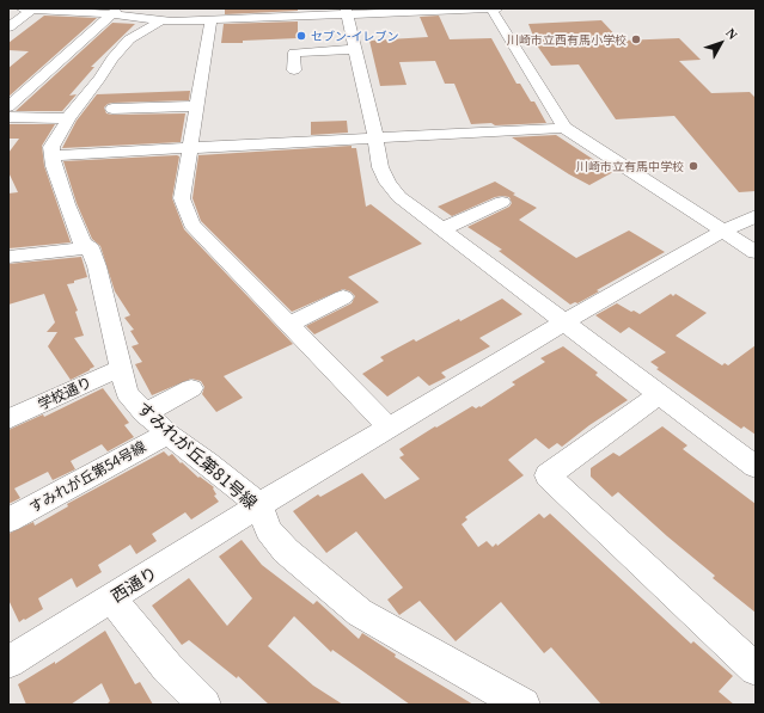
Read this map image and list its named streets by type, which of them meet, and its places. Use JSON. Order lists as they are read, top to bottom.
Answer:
{
  "streets": {
    "street": [
      "学校通り",
      "すみれが丘第81号線",
      "すみれが丘第54号線",
      "西通り"
    ]
  },
  "crossings": [
    ["学校通り", "すみれが丘第81号線"],
    ["すみれが丘第81号線", "すみれが丘第54号線"],
    ["すみれが丘第81号線", "西通り"]
  ],
  "places": ["セブン-イレブン", "川崎市立西有馬小学校", "川崎市立有馬中学校"],
  "north": "top right"
}
